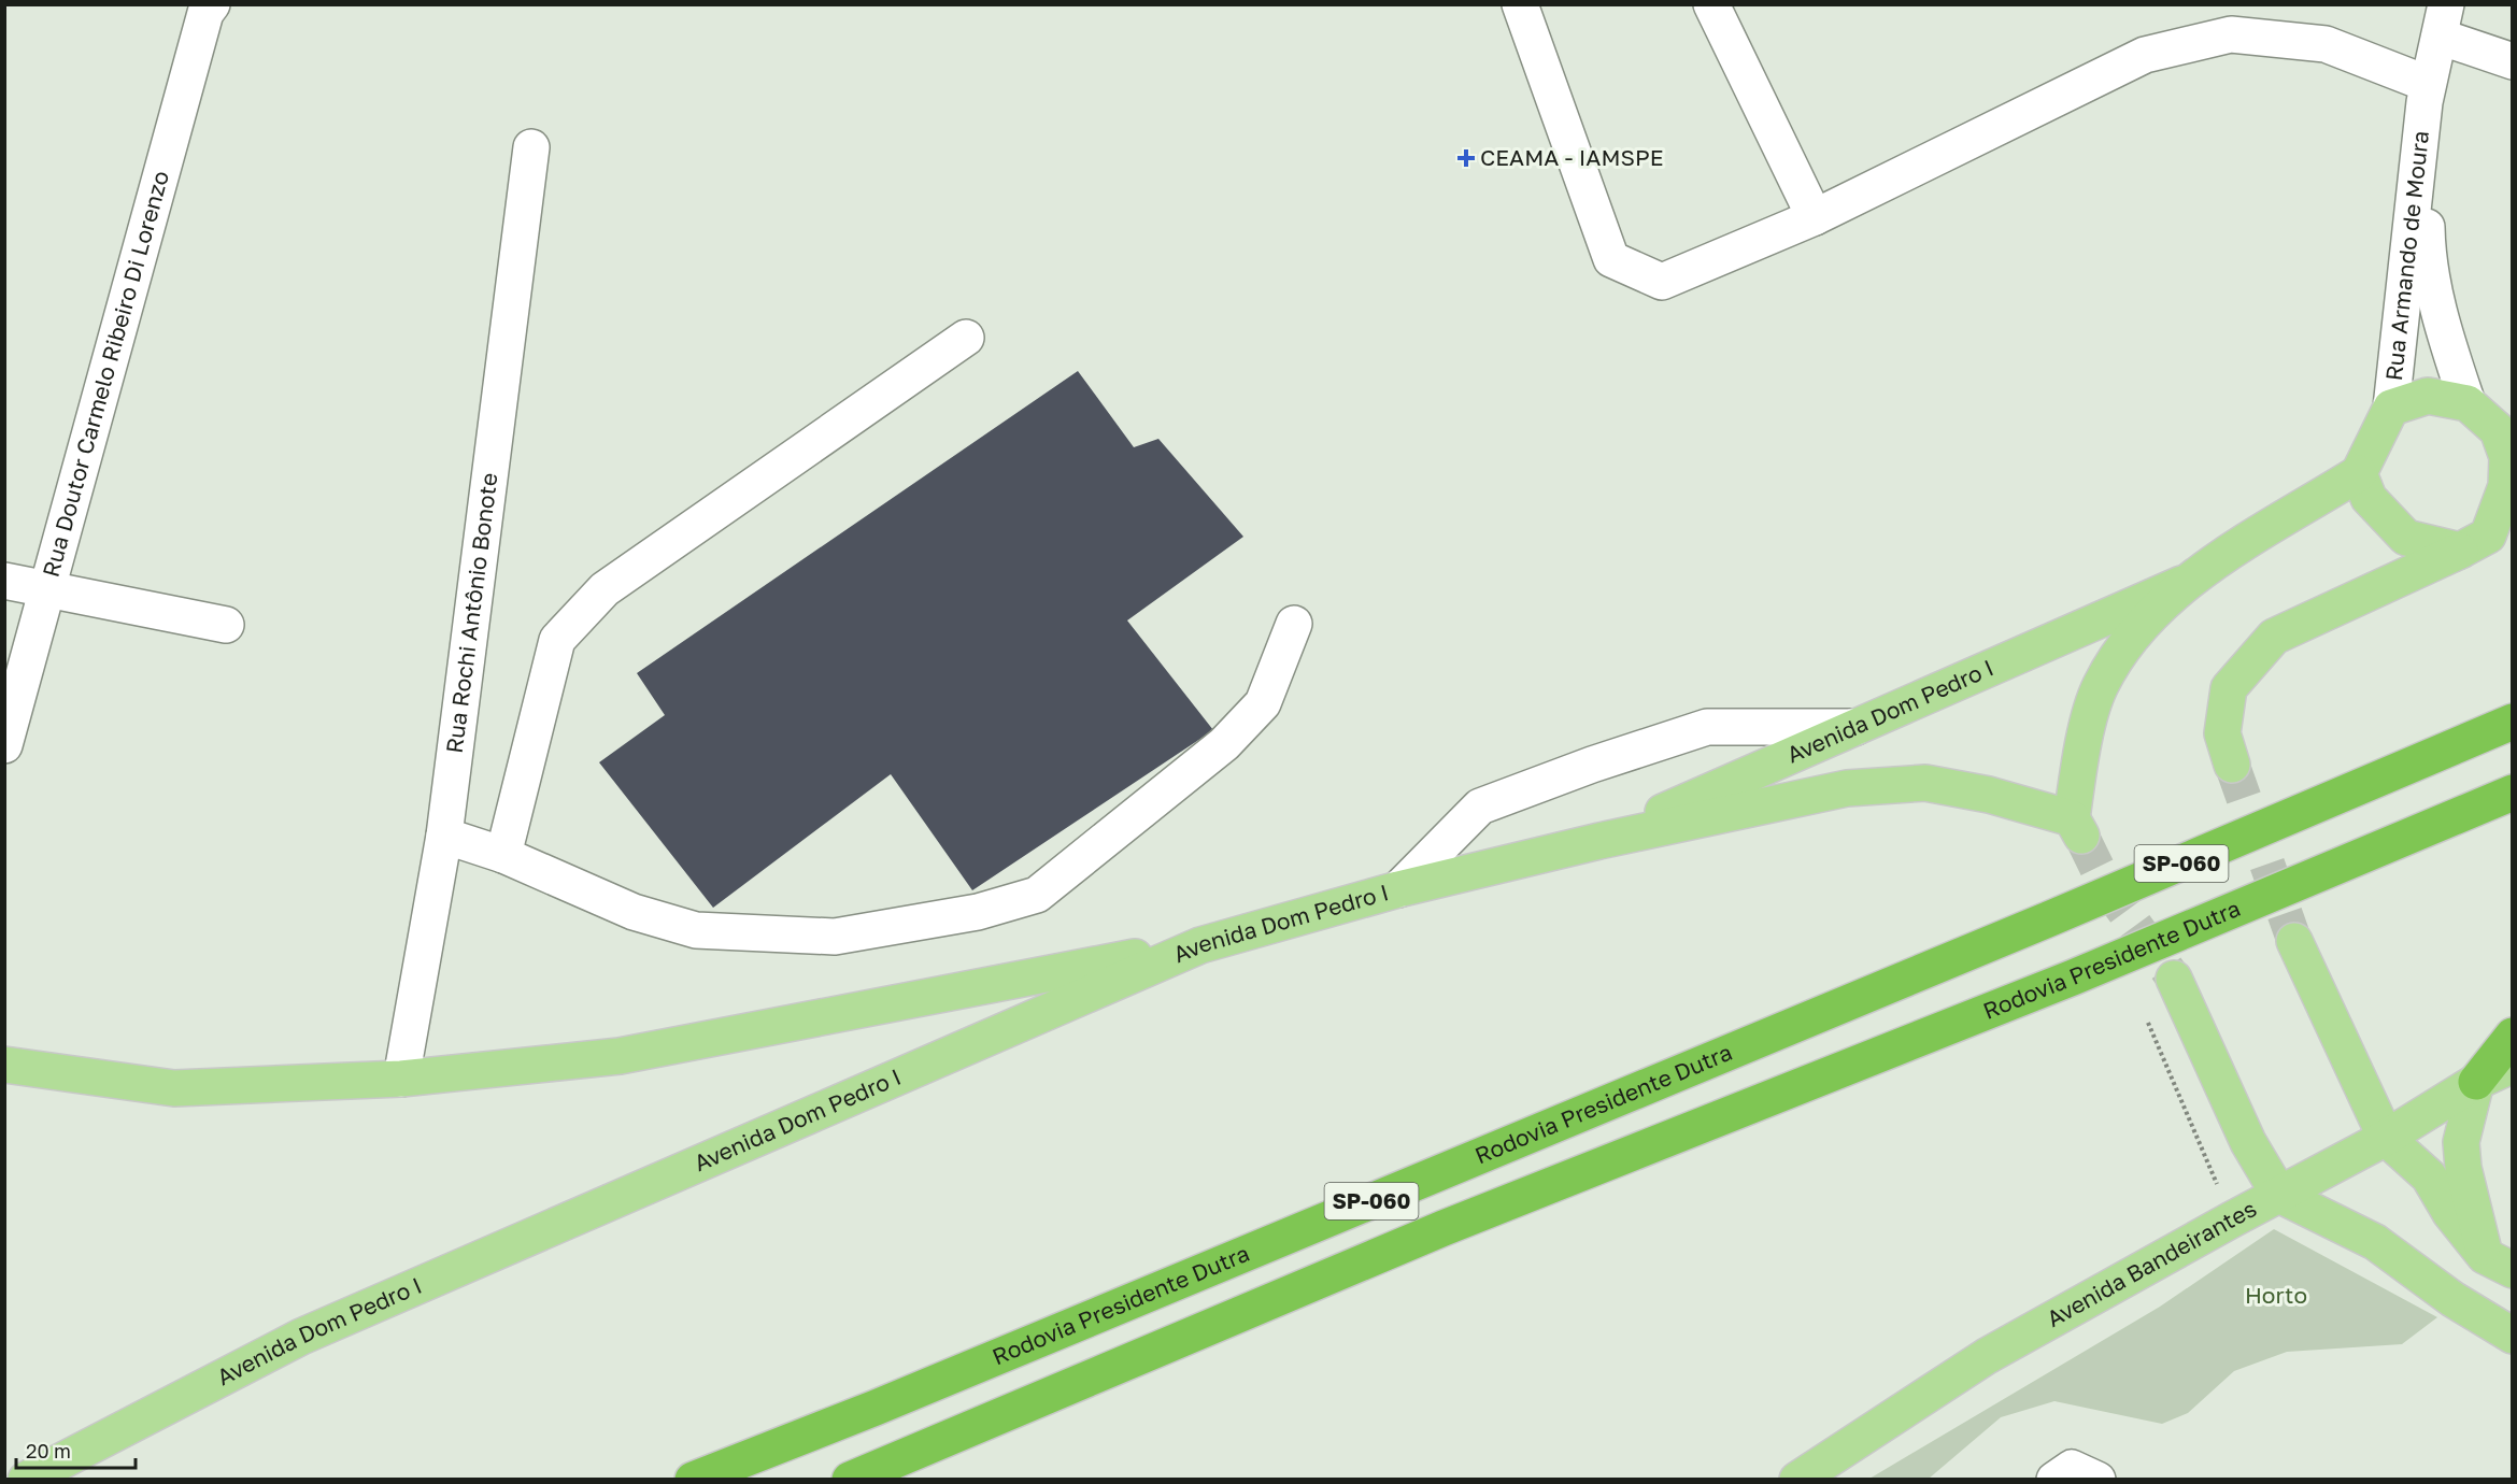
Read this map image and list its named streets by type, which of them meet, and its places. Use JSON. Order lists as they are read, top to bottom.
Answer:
{
  "streets": {
    "highway": ["SP-060", "Rodovia Presidente Dutra"],
    "main road": ["Avenida Dom Pedro I", "Avenida Bandeirantes"],
    "street": ["Rua Armando de Moura", "Rua Doutor Carmelo Ribeiro Di Lorenzo", "Rua Rochi Antônio Bonote"]
  },
  "parks": ["Horto"],
  "places": {
    "health": ["CEAMA - IAMSPE"]
  },
  "scale_bar": "20 m"
}
